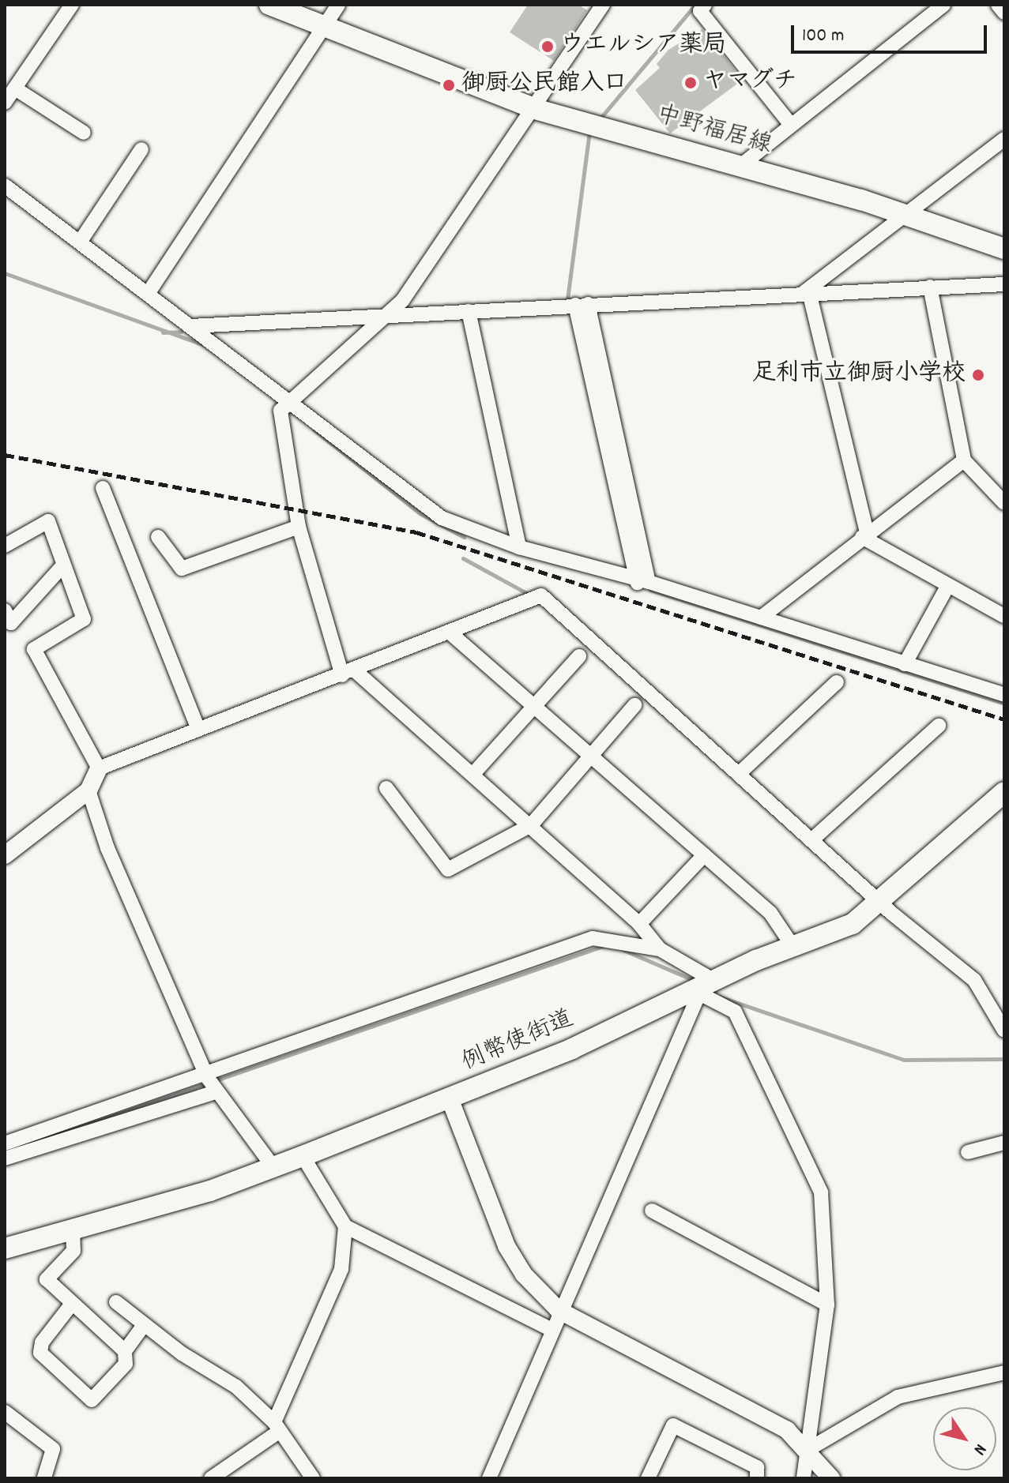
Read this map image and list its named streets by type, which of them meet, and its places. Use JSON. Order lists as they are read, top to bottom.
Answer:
{
  "streets": {
    "main road": ["中野福居線", "例幣使街道"]
  },
  "places": [
    "ウエルシア薬局",
    "ヤマグチ",
    "御厨公民館入口",
    "足利市立御厨小学校"
  ],
  "scale_bar": "100 m",
  "north": "bottom right"
}
